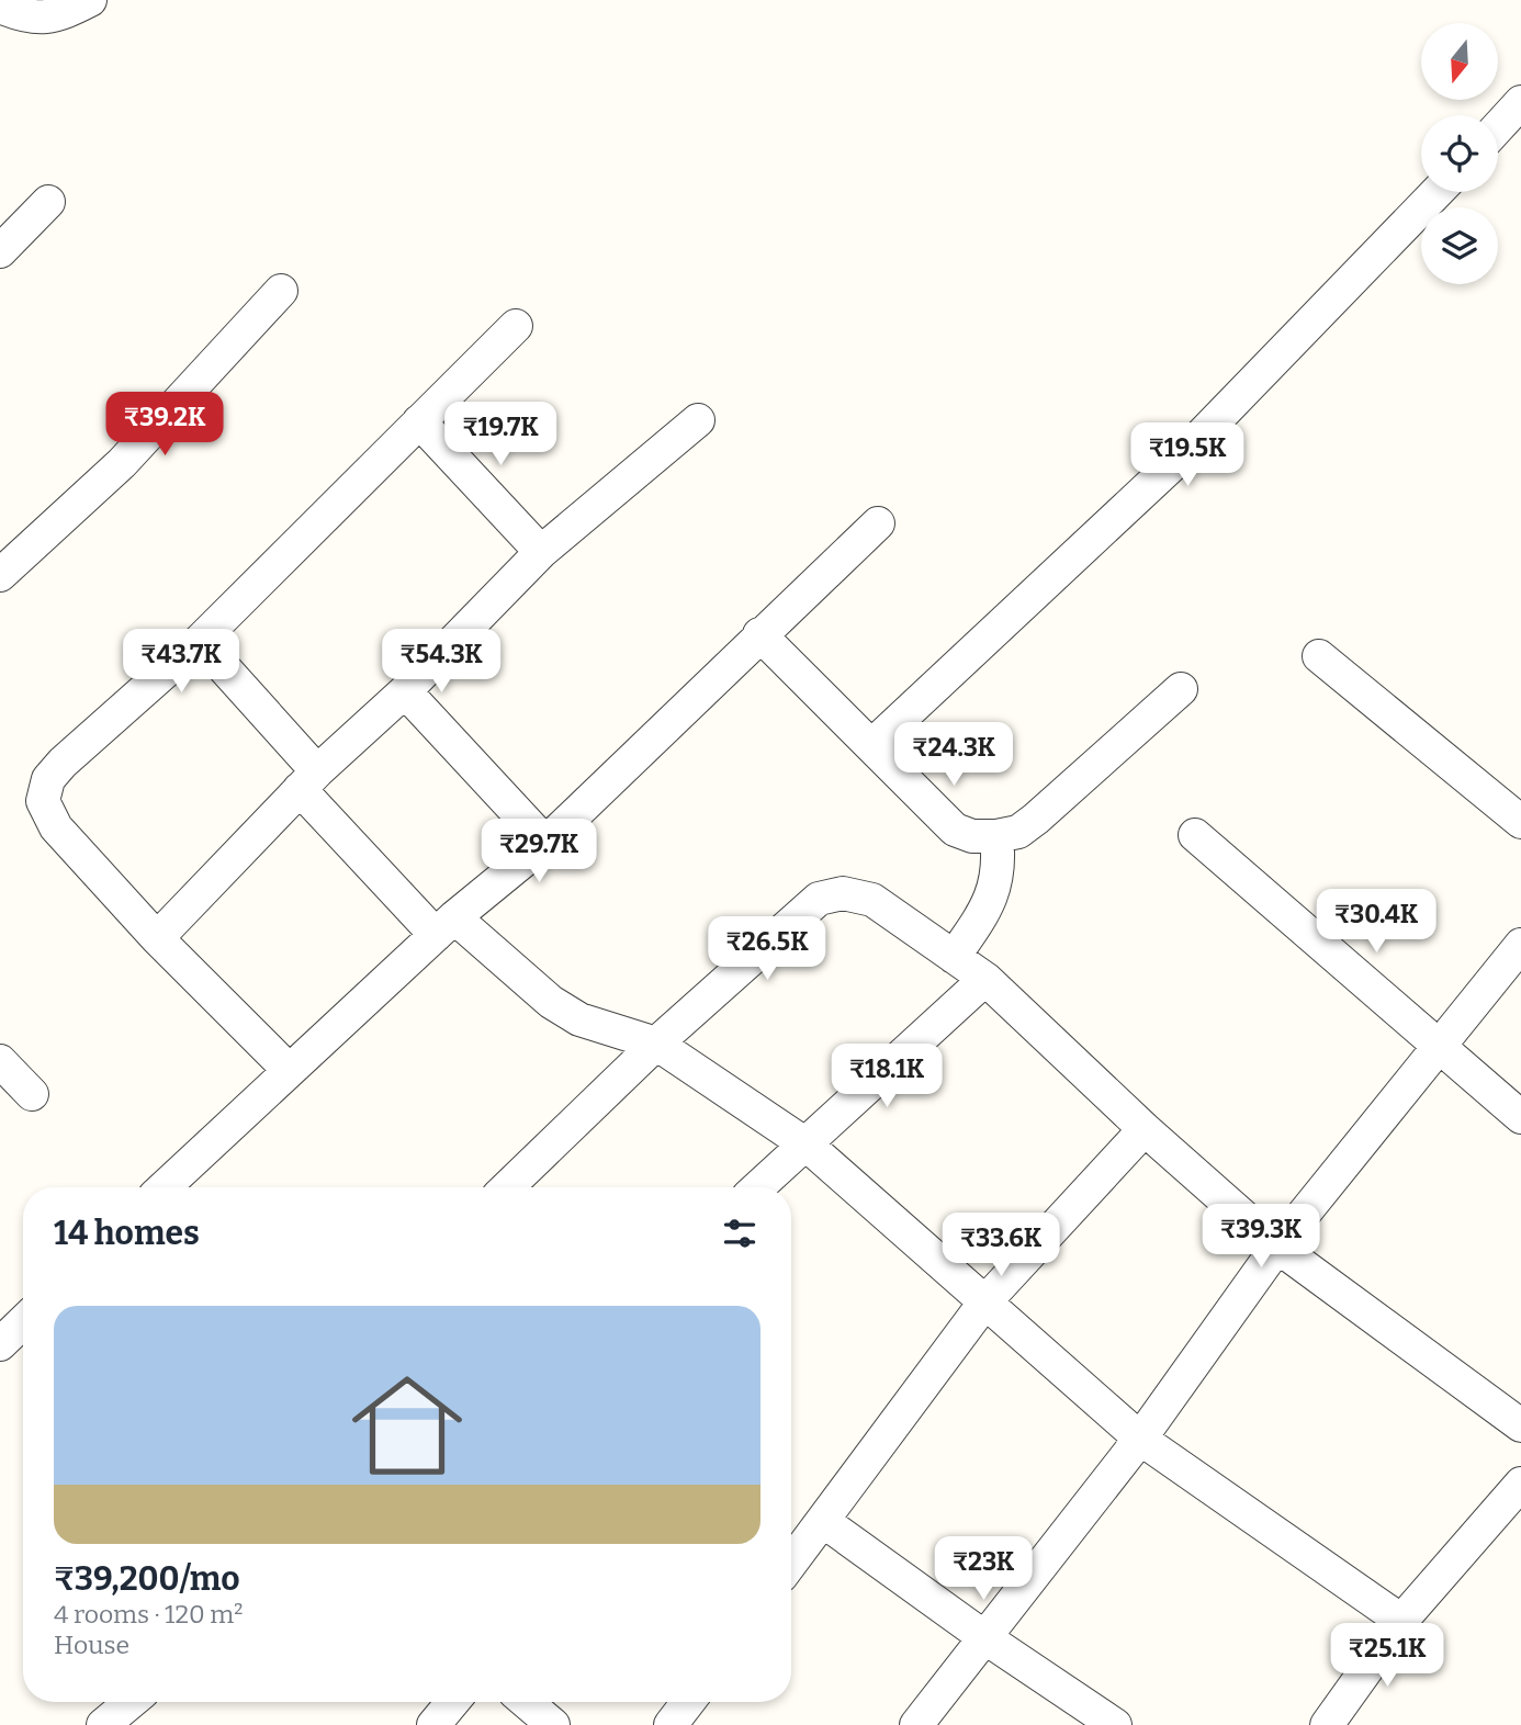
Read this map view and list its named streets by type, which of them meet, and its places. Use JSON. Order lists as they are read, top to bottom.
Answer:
{
  "north": "bottom",
  "page": {
    "price": [
      "₹39.2K",
      "₹19.7K",
      "₹19.5K",
      "₹43.7K",
      "₹54.3K",
      "₹24.3K",
      "₹29.7K",
      "₹30.4K",
      "₹26.5K",
      "₹18.1K",
      "₹39.3K",
      "₹33.6K",
      "₹23K",
      "₹25.1K"
    ],
    "heading": "14 homes",
    "list": [
      {
        "name": "₹39,200/mo",
        "note": "4 rooms · 120 m² · House"
      }
    ]
  }
}
